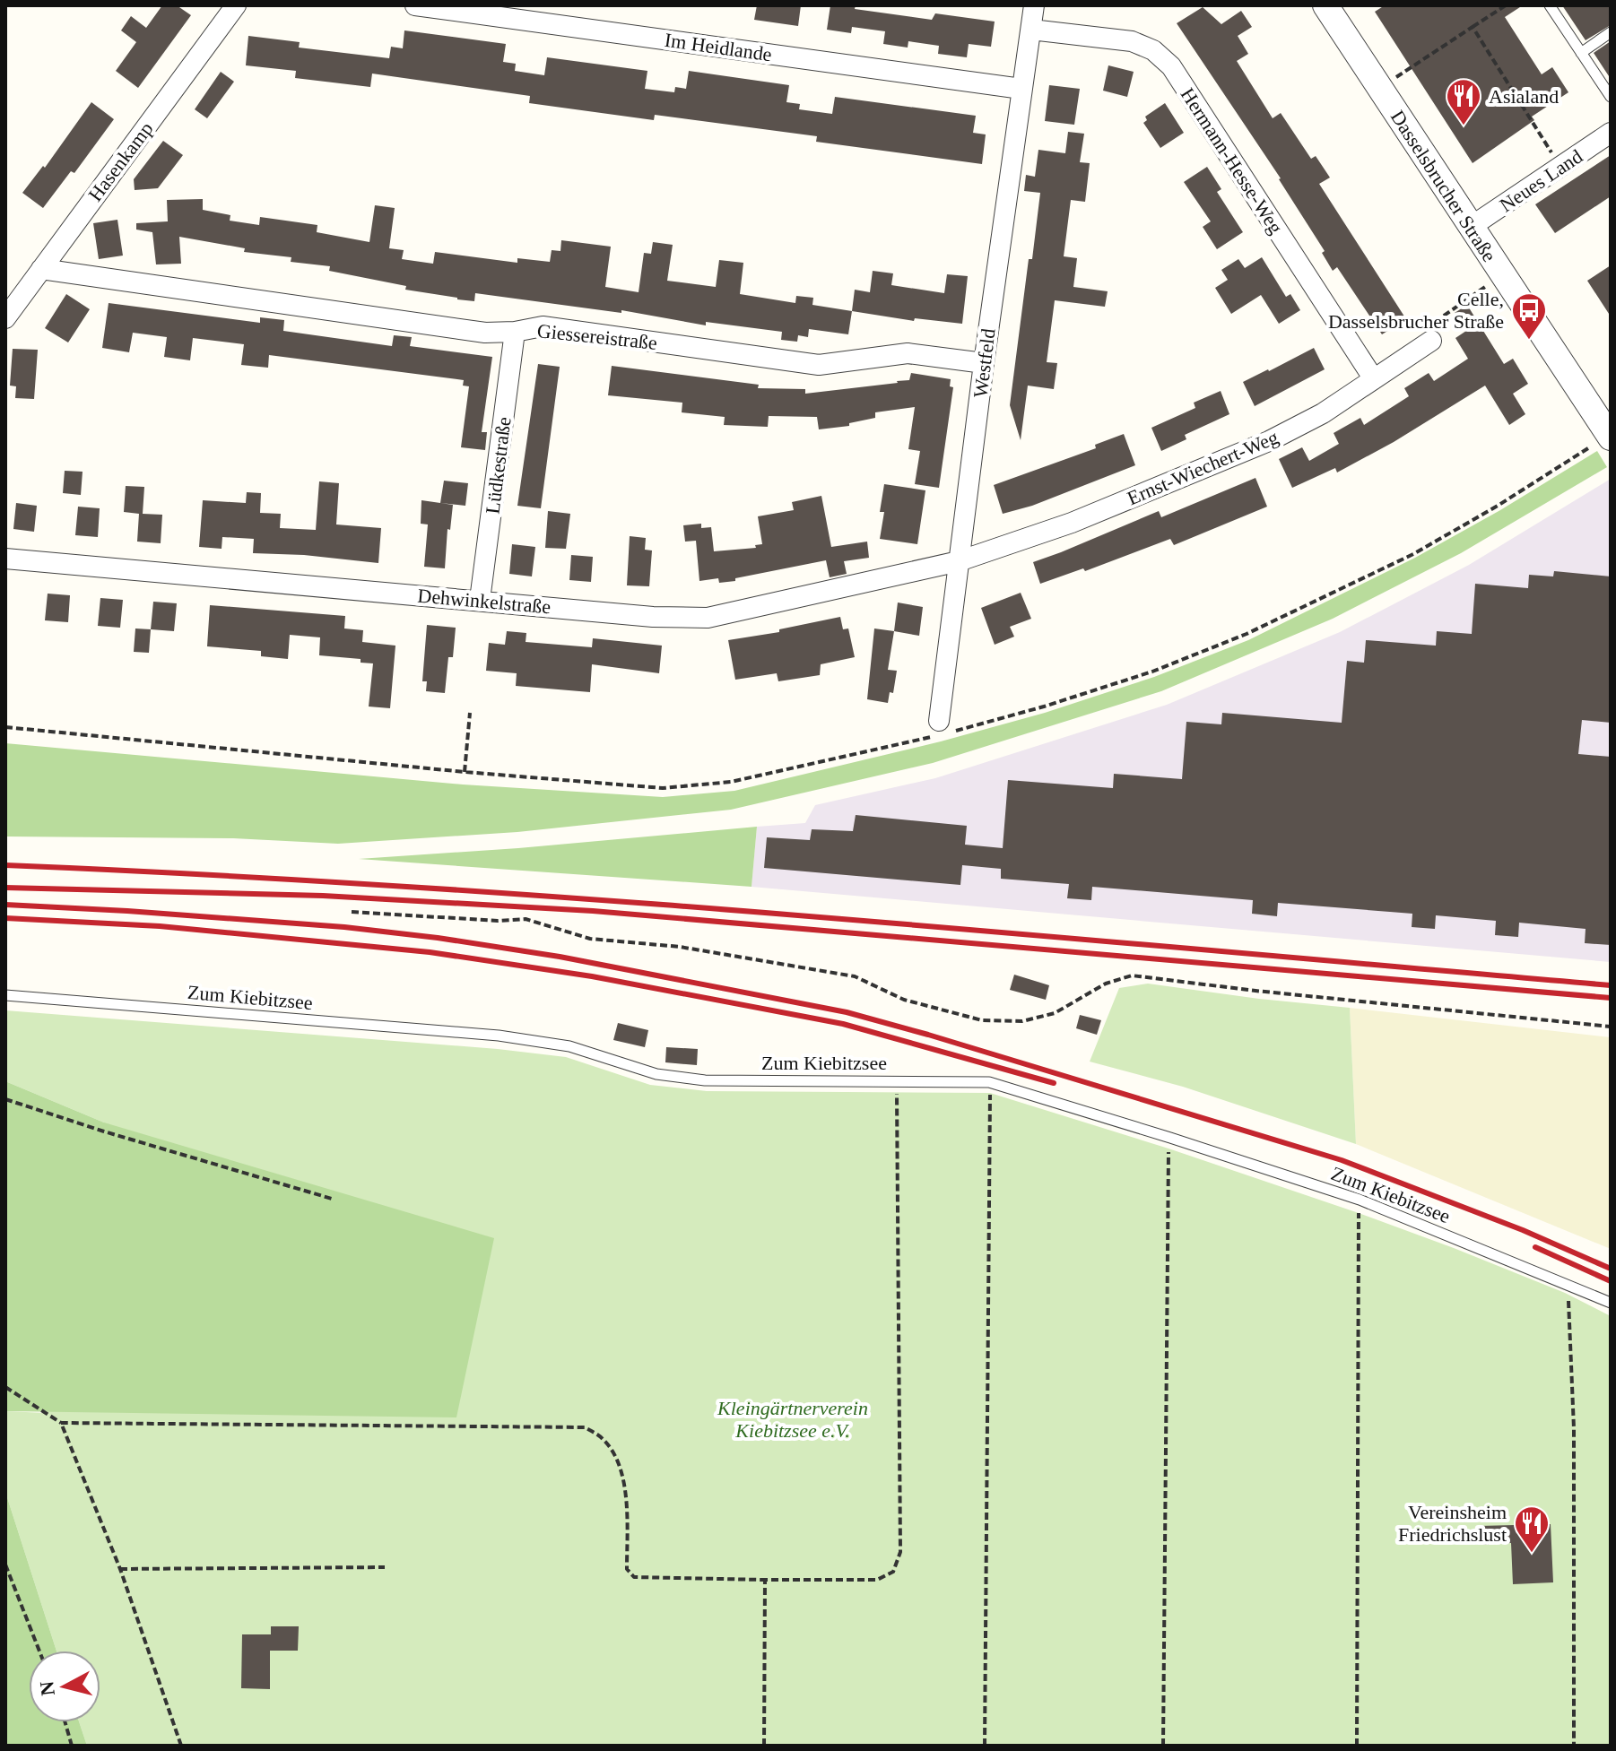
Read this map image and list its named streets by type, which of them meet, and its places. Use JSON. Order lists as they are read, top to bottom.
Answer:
{
  "streets": {
    "street": [
      "Im Heidlande",
      "Hermann-Hesse-Weg",
      "Hasenkamp",
      "Neues Land",
      "Dasselsbrucher Straße",
      "Giessereistraße",
      "Westfeld",
      "Lüdkestraße",
      "Ernst-Wiechert-Weg",
      "Dehwinkelstraße"
    ],
    "lane": ["Zum Kiebitzsee"]
  },
  "crossings": [
    ["Im Heidlande", "Westfeld"],
    ["Hermann-Hesse-Weg", "Westfeld"],
    ["Hermann-Hesse-Weg", "Ernst-Wiechert-Weg"],
    ["Hasenkamp", "Giessereistraße"],
    ["Neues Land", "Dasselsbrucher Straße"],
    ["Giessereistraße", "Westfeld"],
    ["Giessereistraße", "Lüdkestraße"],
    ["Westfeld", "Ernst-Wiechert-Weg"],
    ["Westfeld", "Dehwinkelstraße"],
    ["Lüdkestraße", "Dehwinkelstraße"],
    ["Ernst-Wiechert-Weg", "Dehwinkelstraße"]
  ],
  "parks": ["Kleingärtnerverein Kiebitzsee e.V."],
  "places": {
    "restaurant": ["Asialand", "Vereinsheim Friedrichslust"],
    "bus stop": ["Celle, Dasselsbrucher Straße"]
  },
  "north": "left"
}
